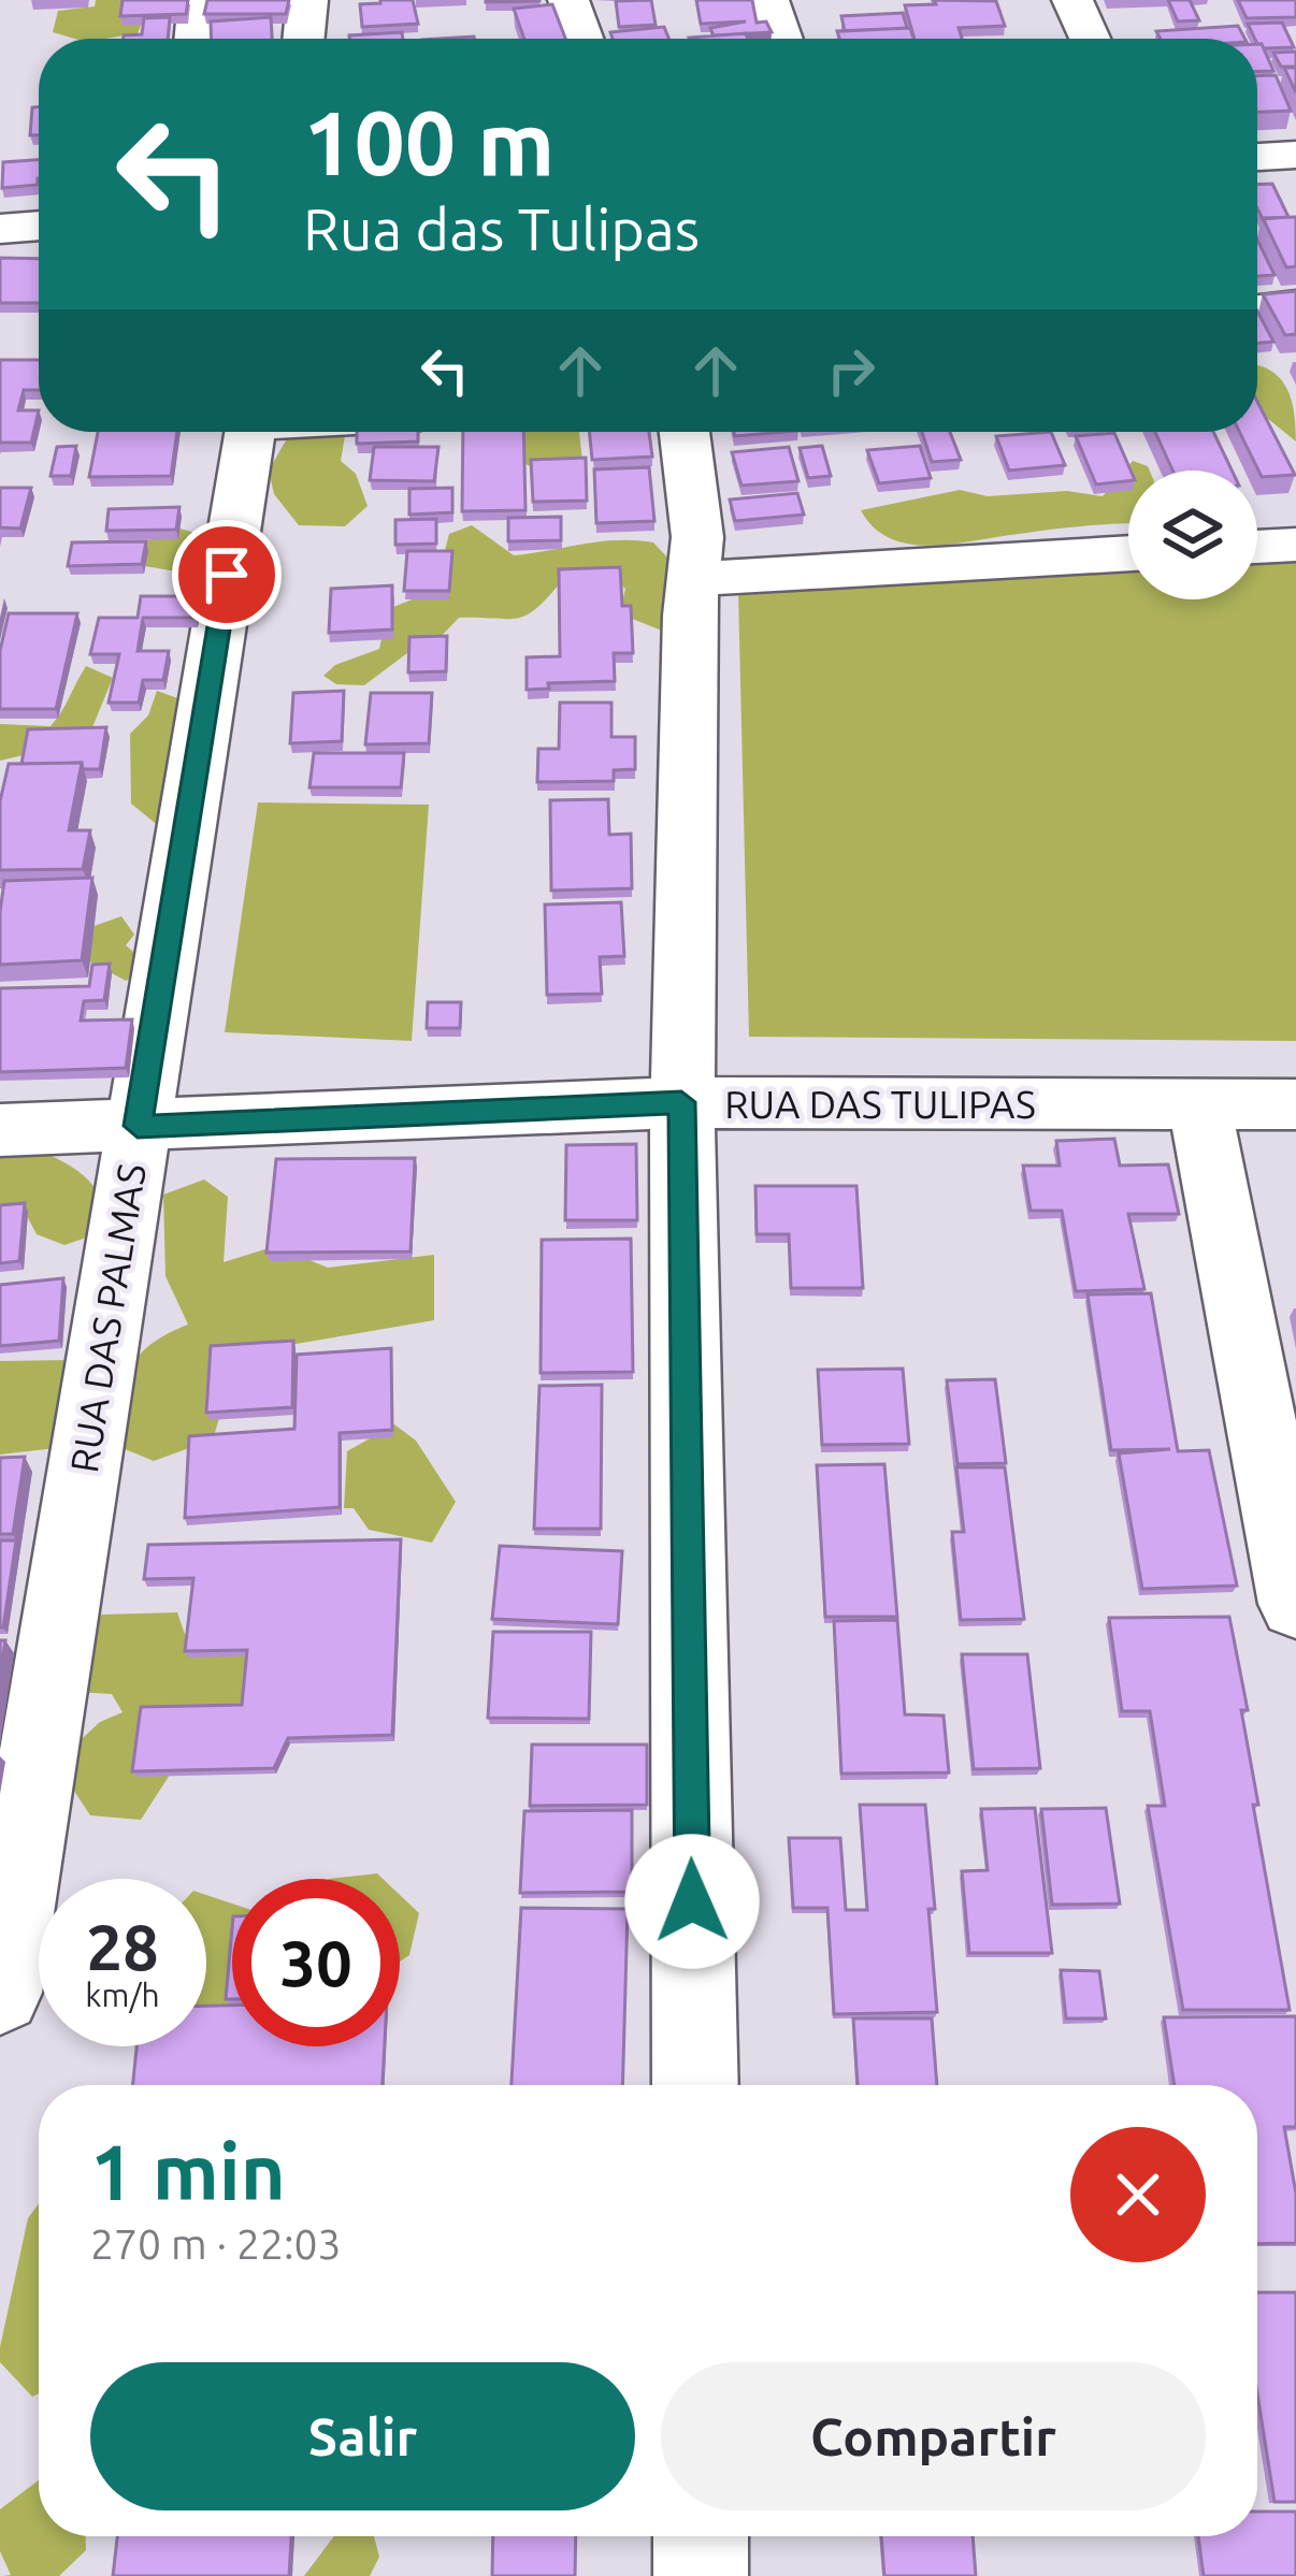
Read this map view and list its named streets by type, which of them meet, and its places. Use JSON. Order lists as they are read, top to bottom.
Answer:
{
  "streets": {
    "street": ["RUA DAS TULIPAS", "RUA DAS PALMAS"]
  },
  "crossings": [
    ["RUA DAS TULIPAS", "RUA DAS PALMAS"]
  ],
  "page": {
    "turn": ["100 m", "Rua das Tulipas"],
    "speed": "28 km/h",
    "limit": "30",
    "heading": ["1 min", "270 m · 22:03"],
    "buttons": ["Salir", "Compartir"]
  }
}
